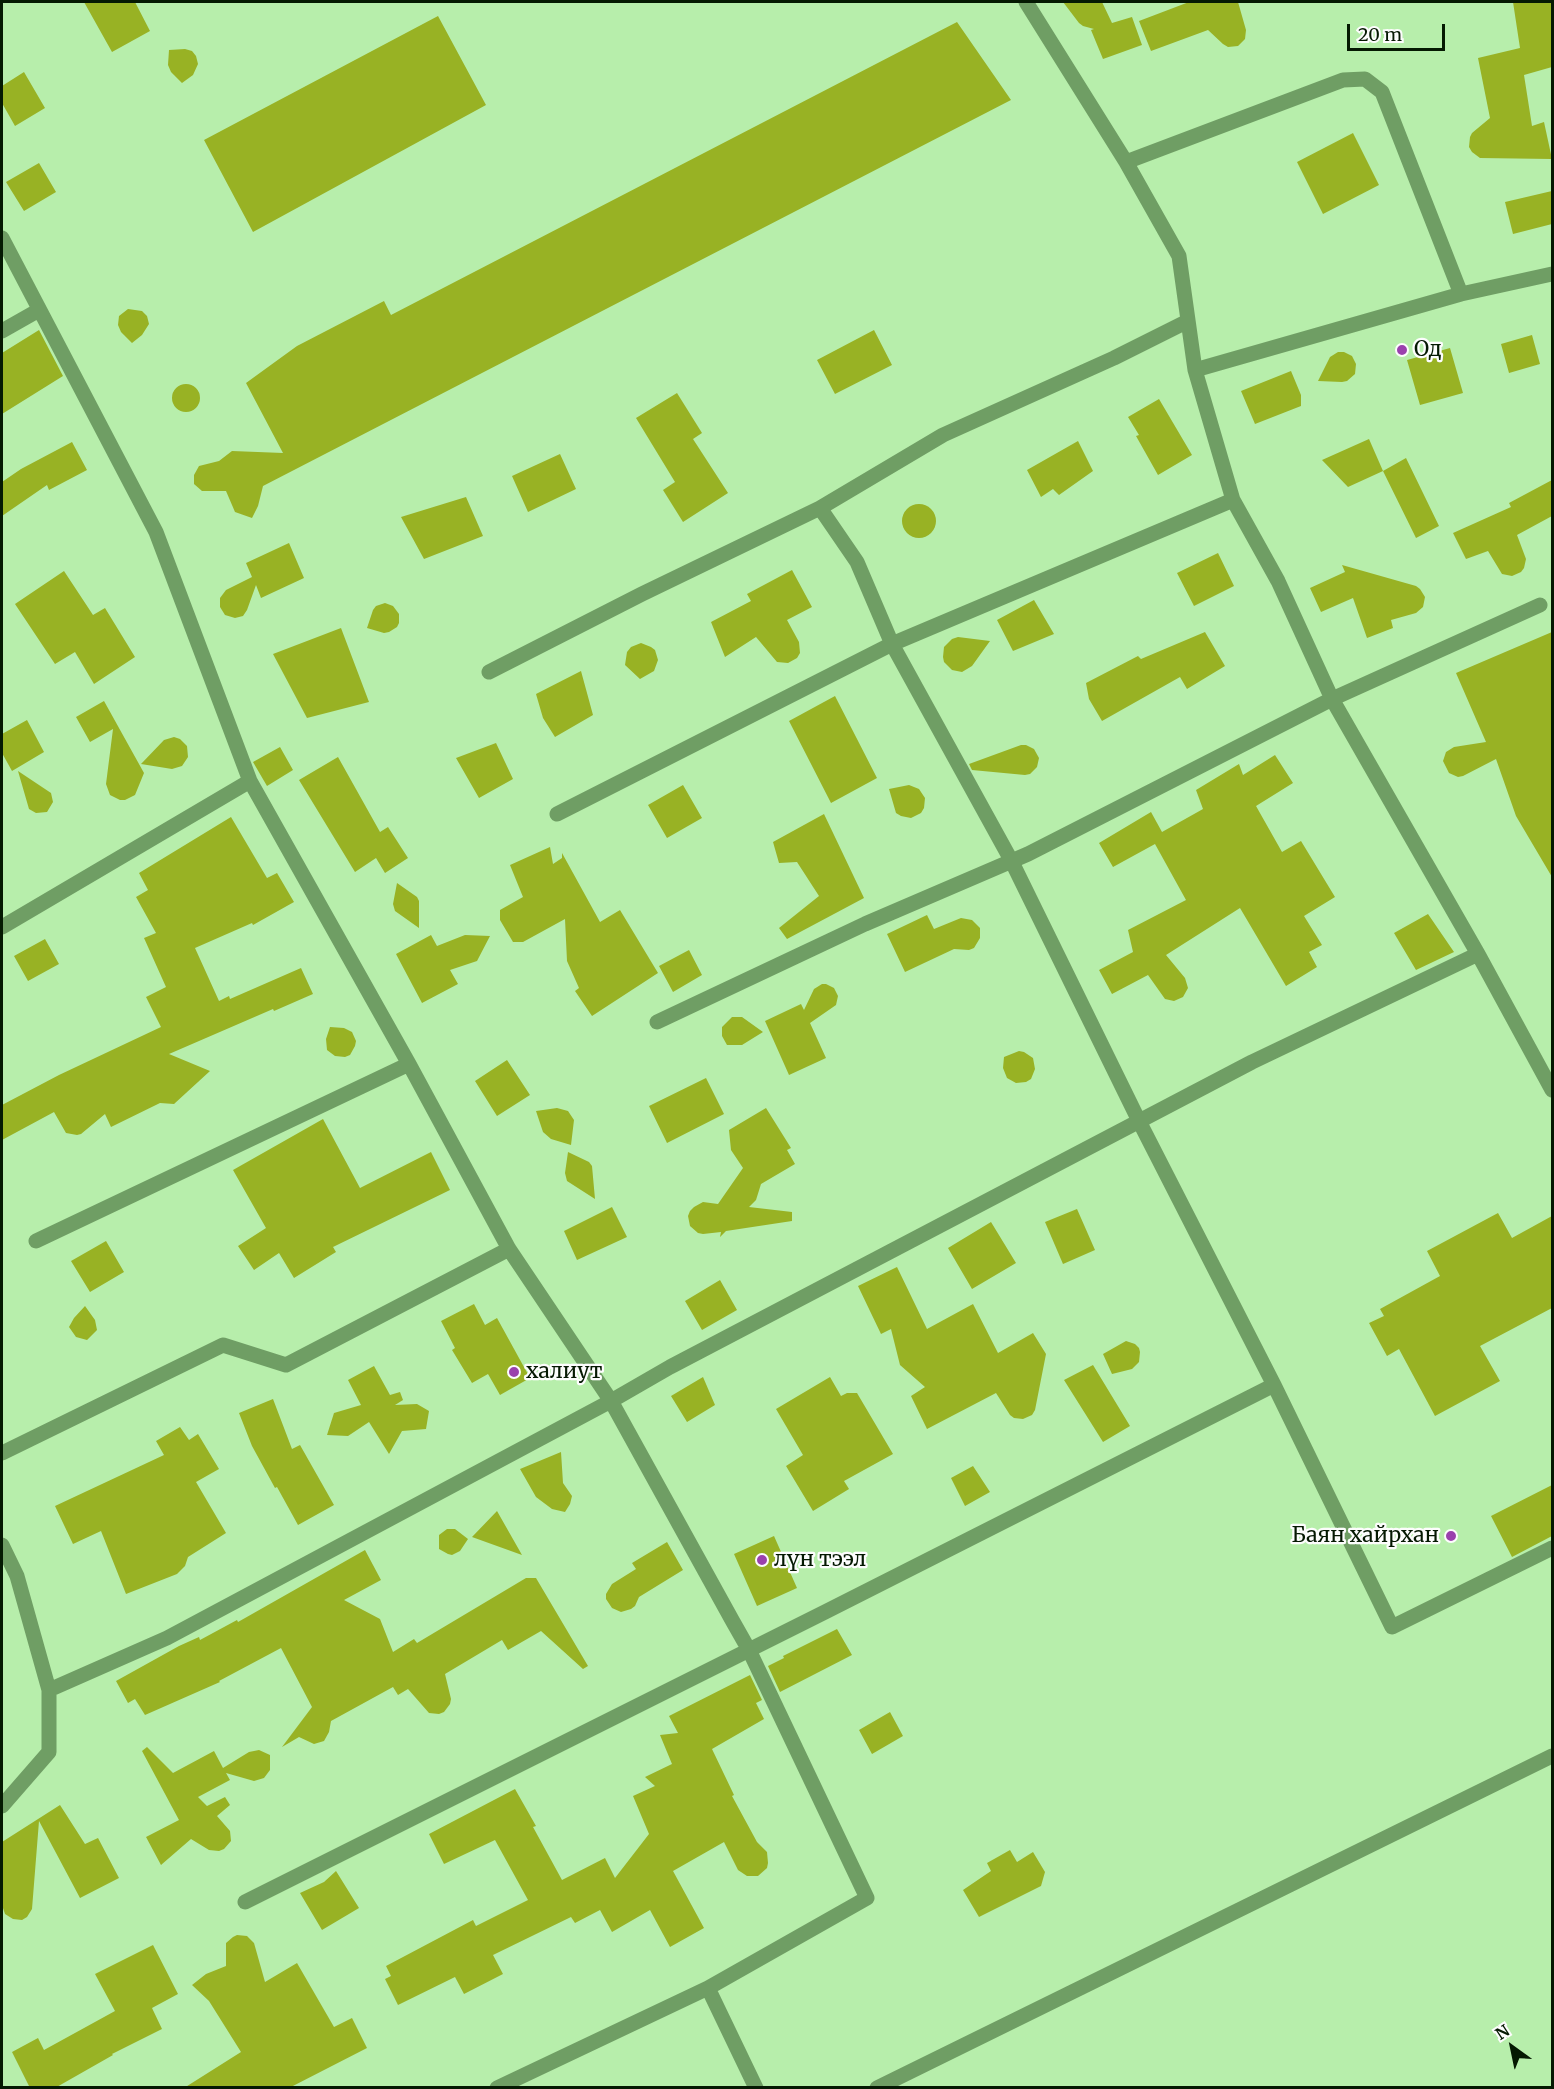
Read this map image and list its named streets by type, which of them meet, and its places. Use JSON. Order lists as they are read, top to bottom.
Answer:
{
  "places": [
    "Од",
    "халиут",
    "Баян хайрхан",
    "лүн тээл"
  ],
  "scale_bar": "20 m",
  "north": "top left"
}
